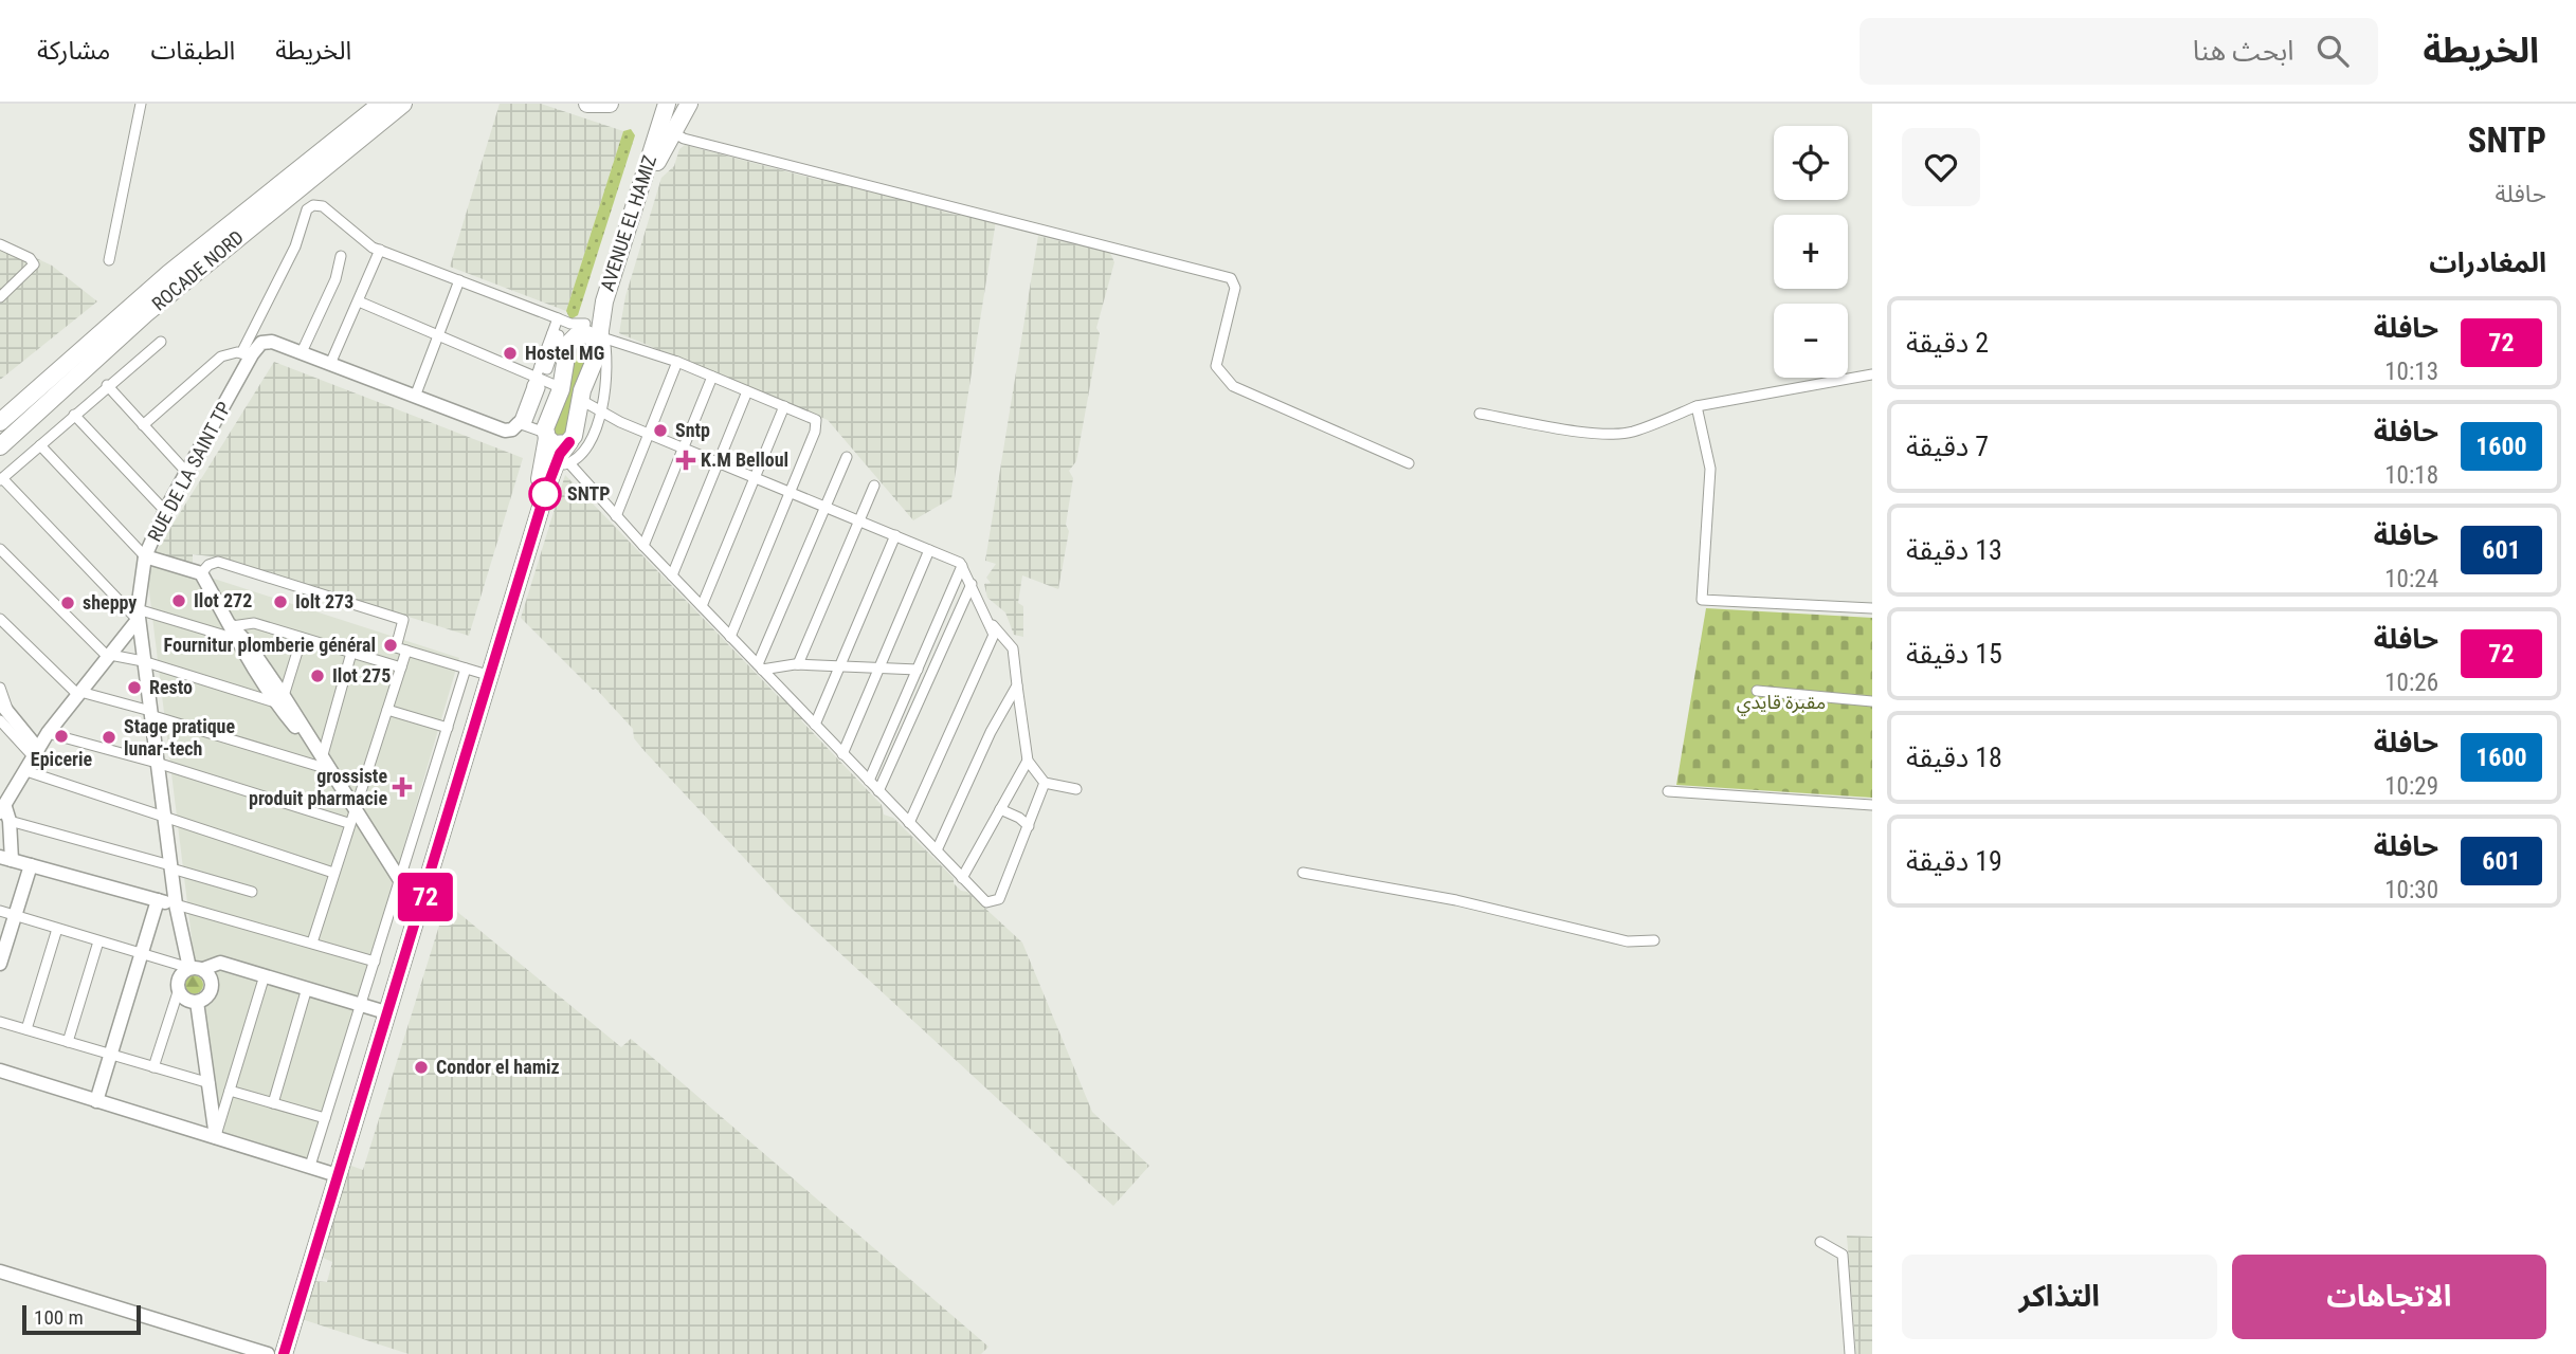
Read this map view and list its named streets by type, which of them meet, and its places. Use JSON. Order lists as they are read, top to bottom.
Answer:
{
  "streets": {
    "highway": ["AVENUE EL HAMIZ", "ROCADE NORD"],
    "street": ["RUE DE LA SAINT TP"]
  },
  "parks": ["مقبرة قايدي"],
  "places": {
    "other": [
      "Hostel MG",
      "Sntp",
      "SNTP",
      "Ilot 272",
      "Iolt 273",
      "sheppy",
      "Fournitur plomberie général",
      "Ilot 275",
      "Resto",
      "Epicerie",
      "Stage pratique lunar-tech",
      "Condor el hamiz"
    ],
    "health": ["K.M Belloul", "grossiste produit pharmacie"]
  },
  "lines": ["bus line 72"],
  "scale_bar": "100 m",
  "page": {
    "header": "الخريطة",
    "search": "ابحث هنا",
    "nav": ["الخريطة", "الطبقات", "مشاركة"],
    "heading": [
      ["SNTP", "حافلة"],
      "المغادرات"
    ],
    "on_map": "72",
    "map_buttons": ["+", "−"],
    "list": [
      {
        "mark": "72",
        "name": "حافلة",
        "note": "10:13",
        "value": "2 دقيقة"
      },
      {
        "mark": "1600",
        "name": "حافلة",
        "note": "10:18",
        "value": "7 دقيقة"
      },
      {
        "mark": "601",
        "name": "حافلة",
        "note": "10:24",
        "value": "13 دقيقة"
      },
      {
        "mark": "72",
        "name": "حافلة",
        "note": "10:26",
        "value": "15 دقيقة"
      },
      {
        "mark": "1600",
        "name": "حافلة",
        "note": "10:29",
        "value": "18 دقيقة"
      },
      {
        "mark": "601",
        "name": "حافلة",
        "note": "10:30",
        "value": "19 دقيقة"
      }
    ],
    "buttons": ["الاتجاهات", "التذاكر"],
    "scale": "100 m"
  }
}
